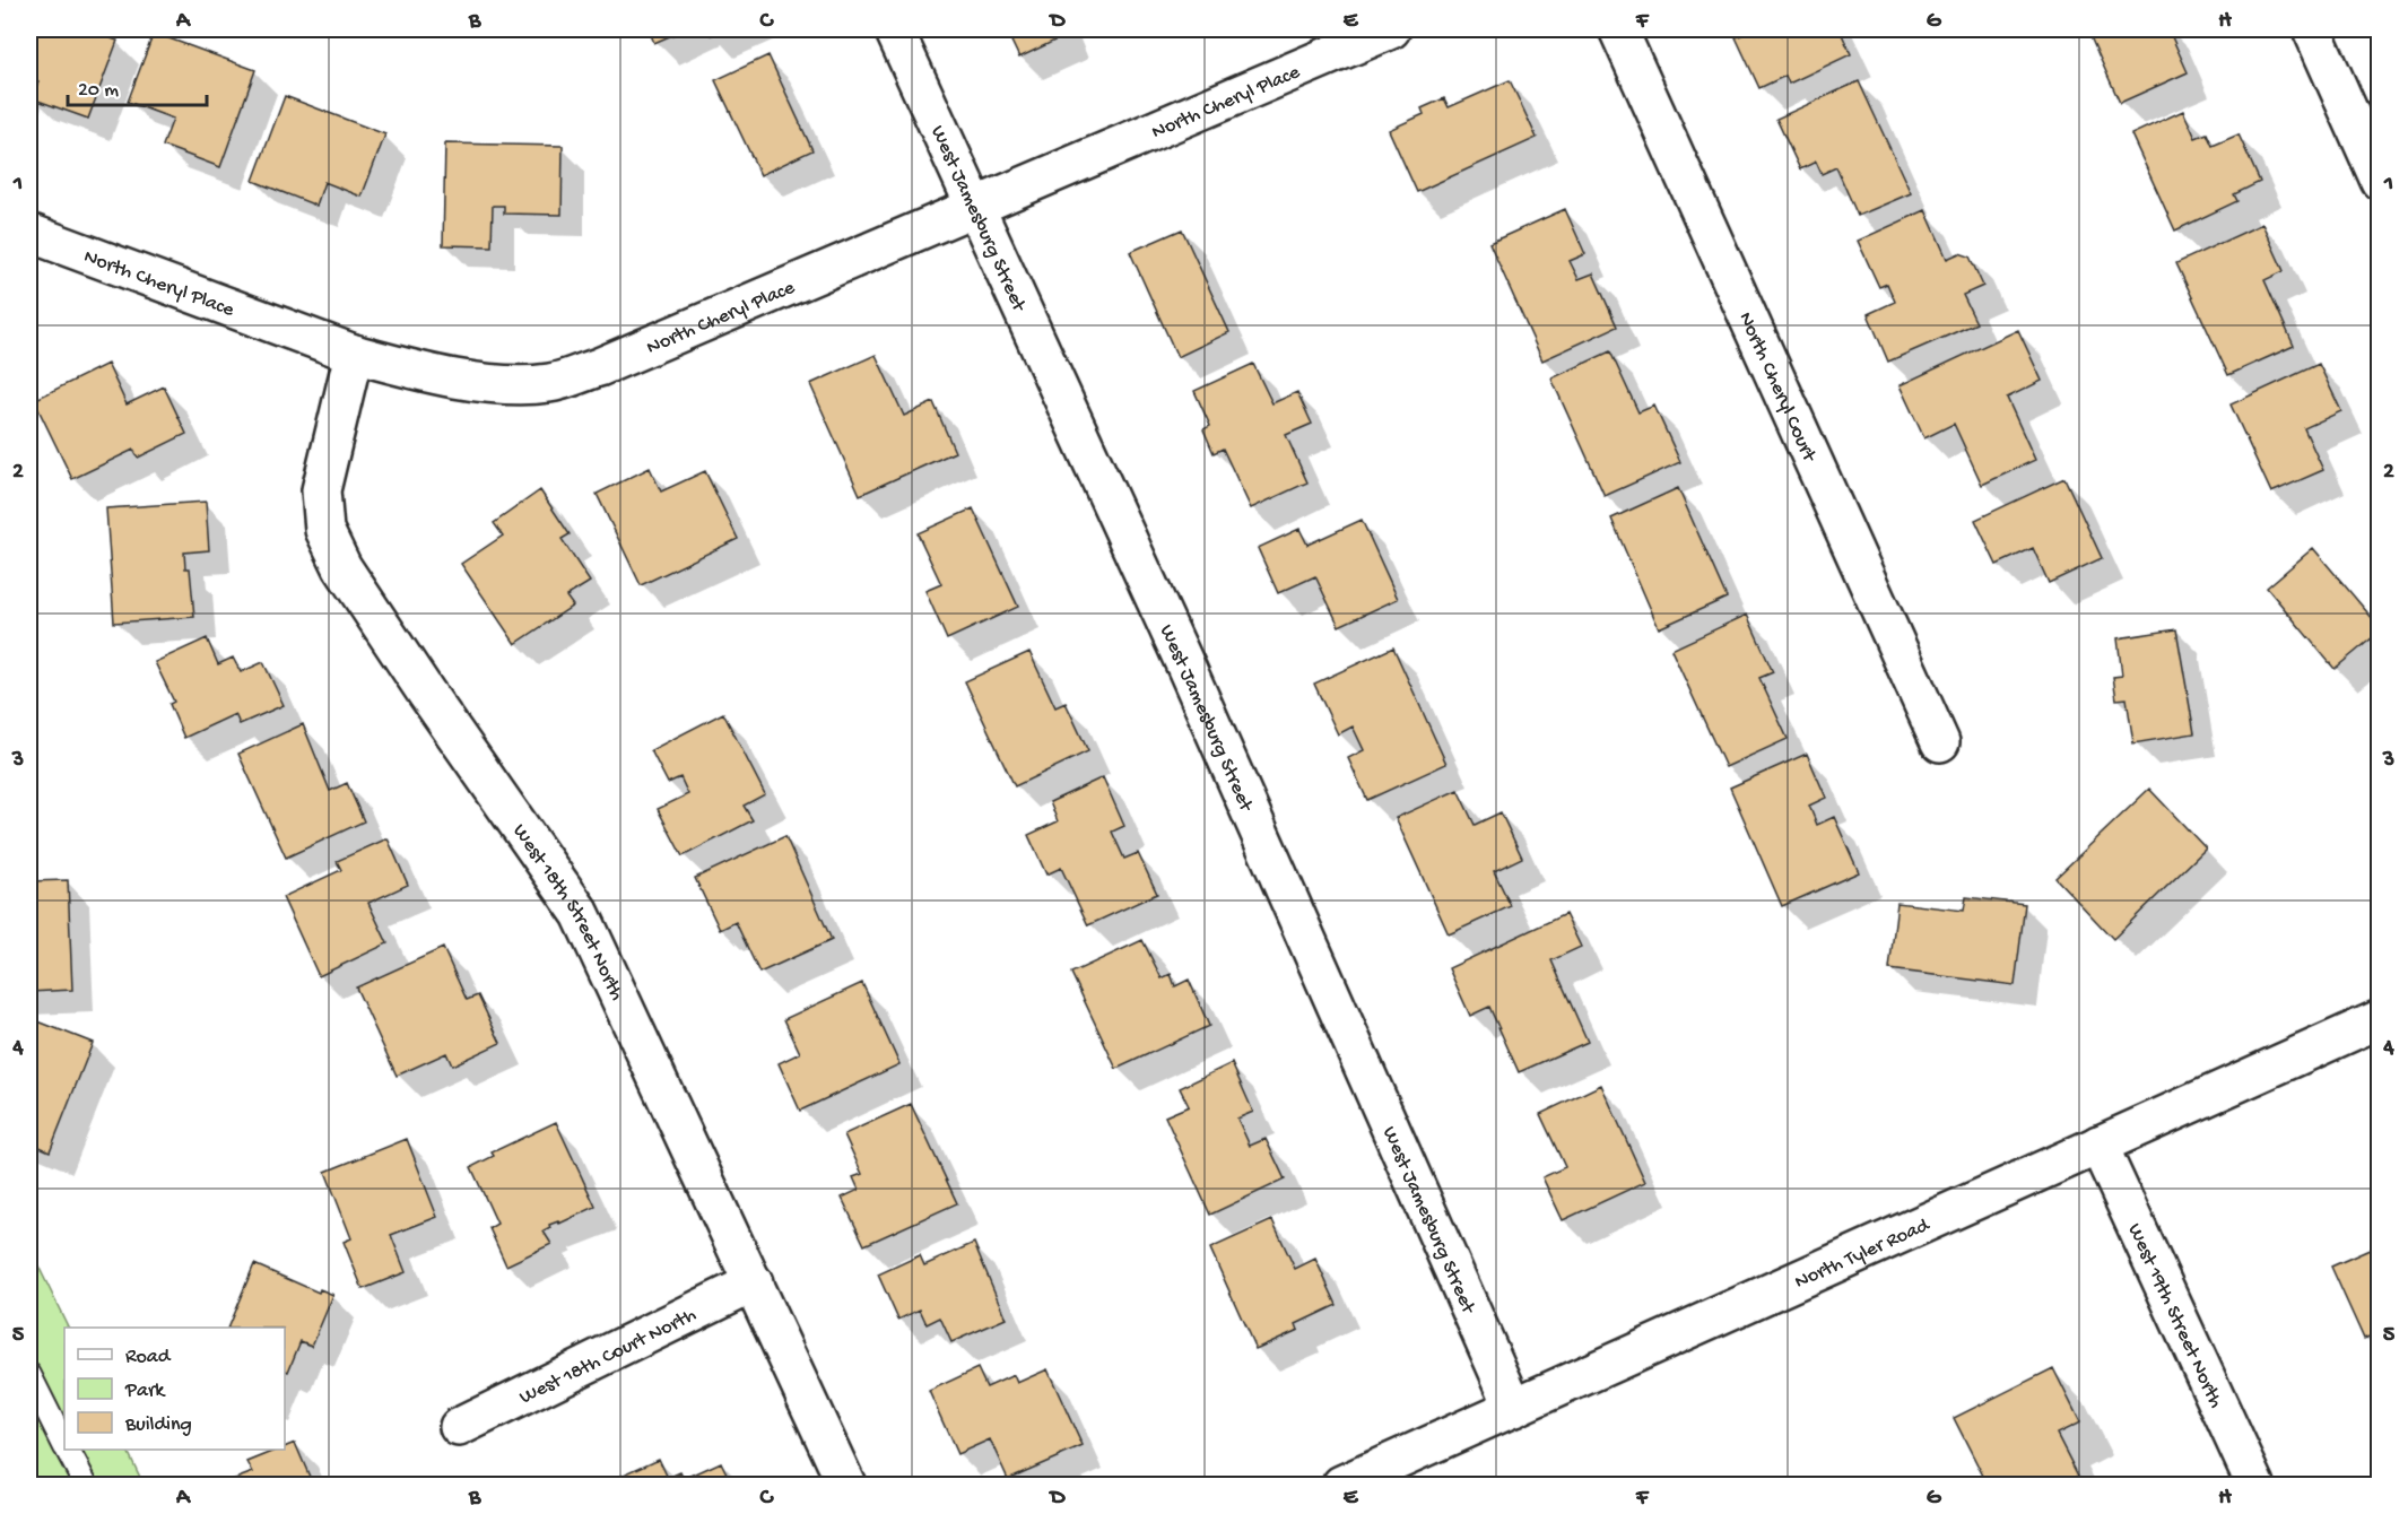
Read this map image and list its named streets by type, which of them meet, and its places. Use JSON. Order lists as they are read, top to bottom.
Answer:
{
  "streets": {
    "street": [
      "North Cheryl Place",
      "West Jamesburg Street",
      "North Cheryl Court",
      "West 18th Street North",
      "North Tyler Road",
      "West 19th Street North",
      "West 18th Court North"
    ]
  },
  "crossings": [
    ["North Cheryl Place", "West Jamesburg Street"],
    ["North Cheryl Place", "West 18th Street North"],
    ["West Jamesburg Street", "North Tyler Road"],
    ["West 18th Street North", "West 18th Court North"],
    ["North Tyler Road", "West 19th Street North"]
  ],
  "legend": ["Road", "Park", "Building"],
  "scale_bar": "20 m",
  "grid": {
    "columns": [
      "A",
      "B",
      "C",
      "D",
      "E",
      "F",
      "G",
      "H"
    ],
    "rows": [
      "1",
      "2",
      "3",
      "4",
      "5"
    ]
  }
}
